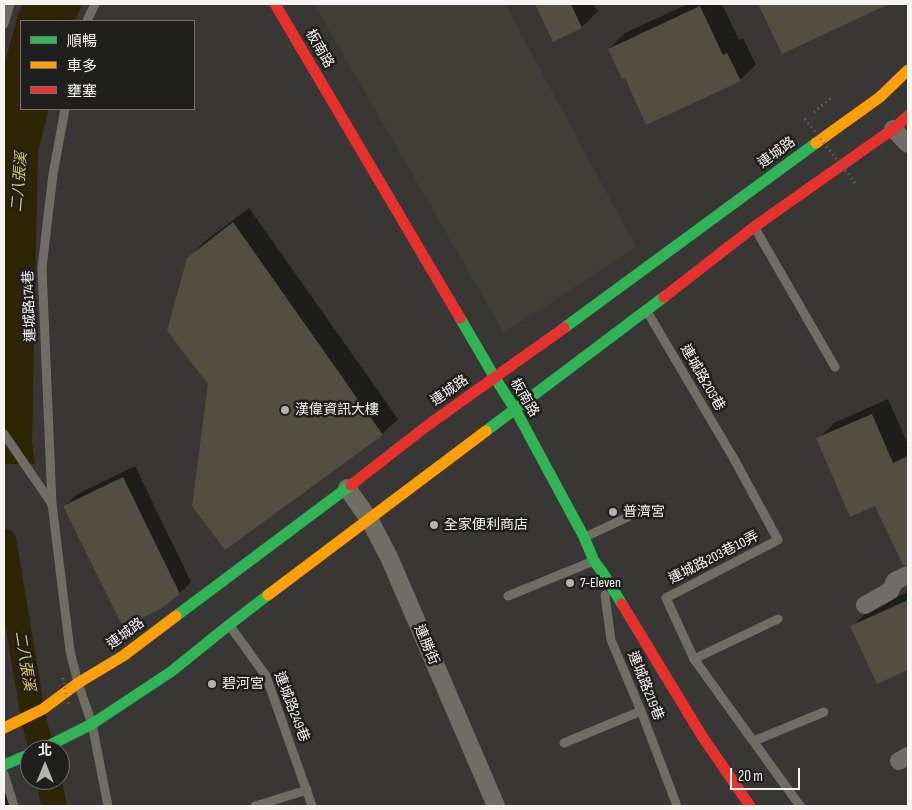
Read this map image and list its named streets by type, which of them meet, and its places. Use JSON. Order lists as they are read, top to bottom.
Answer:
{
  "streets": {
    "main road": ["板南路", "連城路"],
    "street": ["連勝街"],
    "lane": [
      "連城路174巷",
      "連城路203巷",
      "連城路203巷10弄",
      "連城路219巷",
      "連城路249巷"
    ]
  },
  "crossings": [
    ["板南路", "連城路"],
    ["板南路", "連城路219巷"],
    ["連城路", "連城路174巷"],
    ["連城路", "連勝街"],
    ["連城路203巷", "連城路203巷10弄"]
  ],
  "water": ["二八張溪"],
  "places": [
    "漢偉資訊大樓",
    "普濟宮",
    "全家便利商店",
    "7-Eleven",
    "碧河宮"
  ],
  "legend": ["順暢", "車多", "壅塞"],
  "scale_bar": "20 m",
  "north": "top"
}
